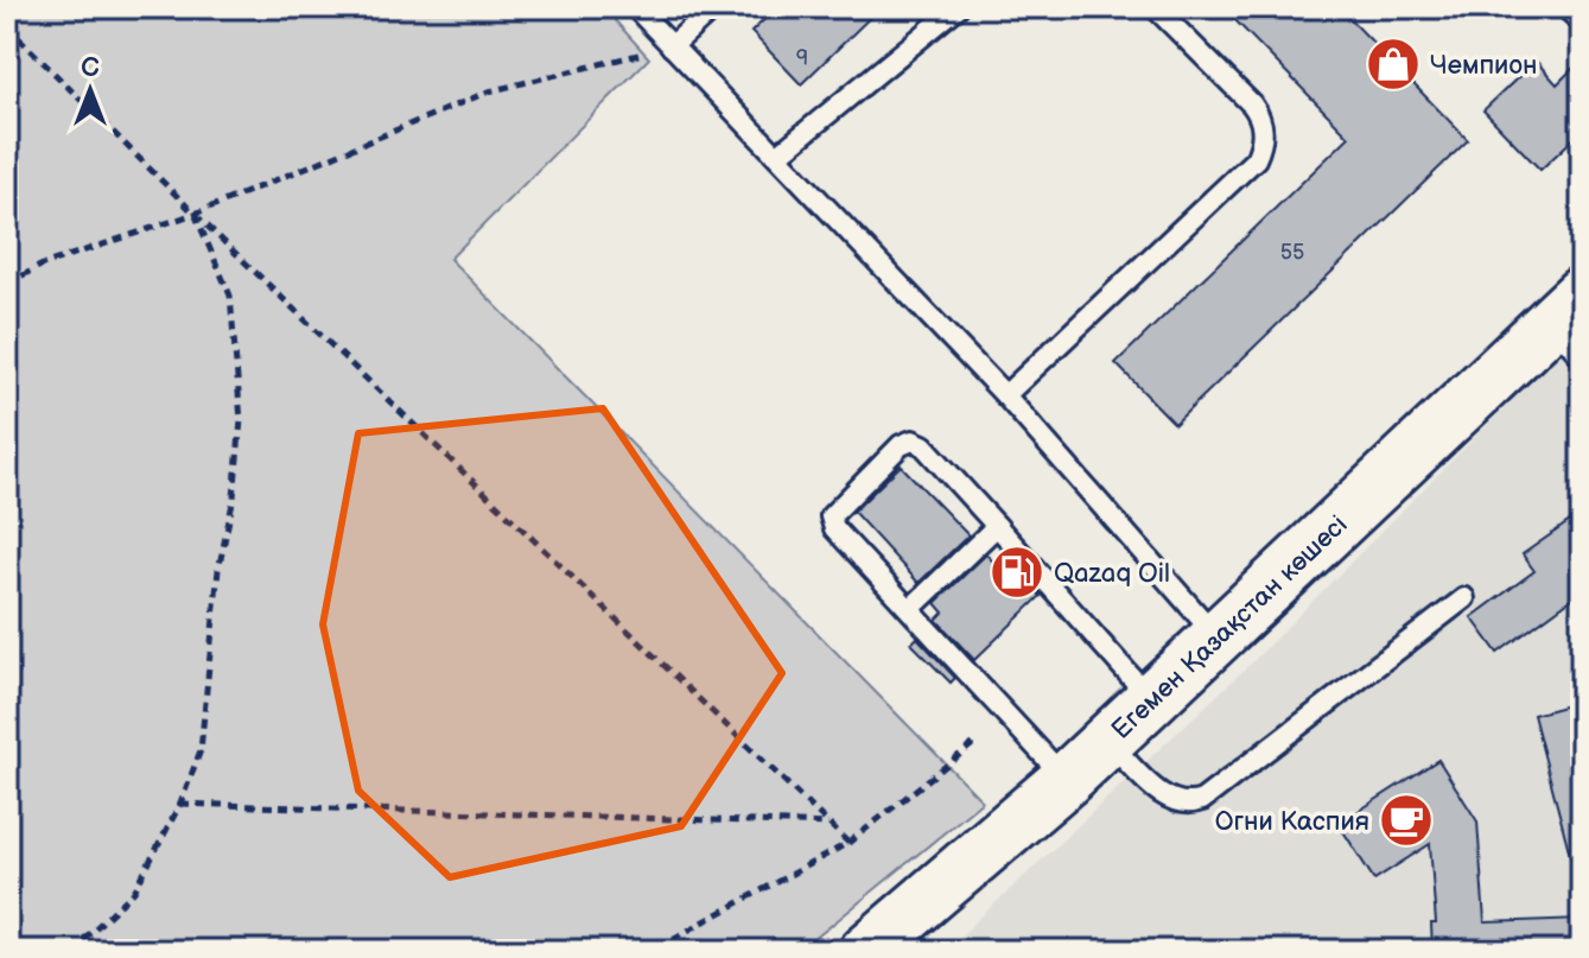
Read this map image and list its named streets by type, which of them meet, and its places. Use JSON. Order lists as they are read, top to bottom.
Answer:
{
  "streets": {
    "main road": ["Егемен Қазақстан көшесі"]
  },
  "places": {
    "shop": ["Чемпион"],
    "fuel station": ["Qazaq Oil"],
    "cafe": ["Огни Каспия"]
  },
  "house_numbers": ["9", "55"],
  "north": "top"
}
